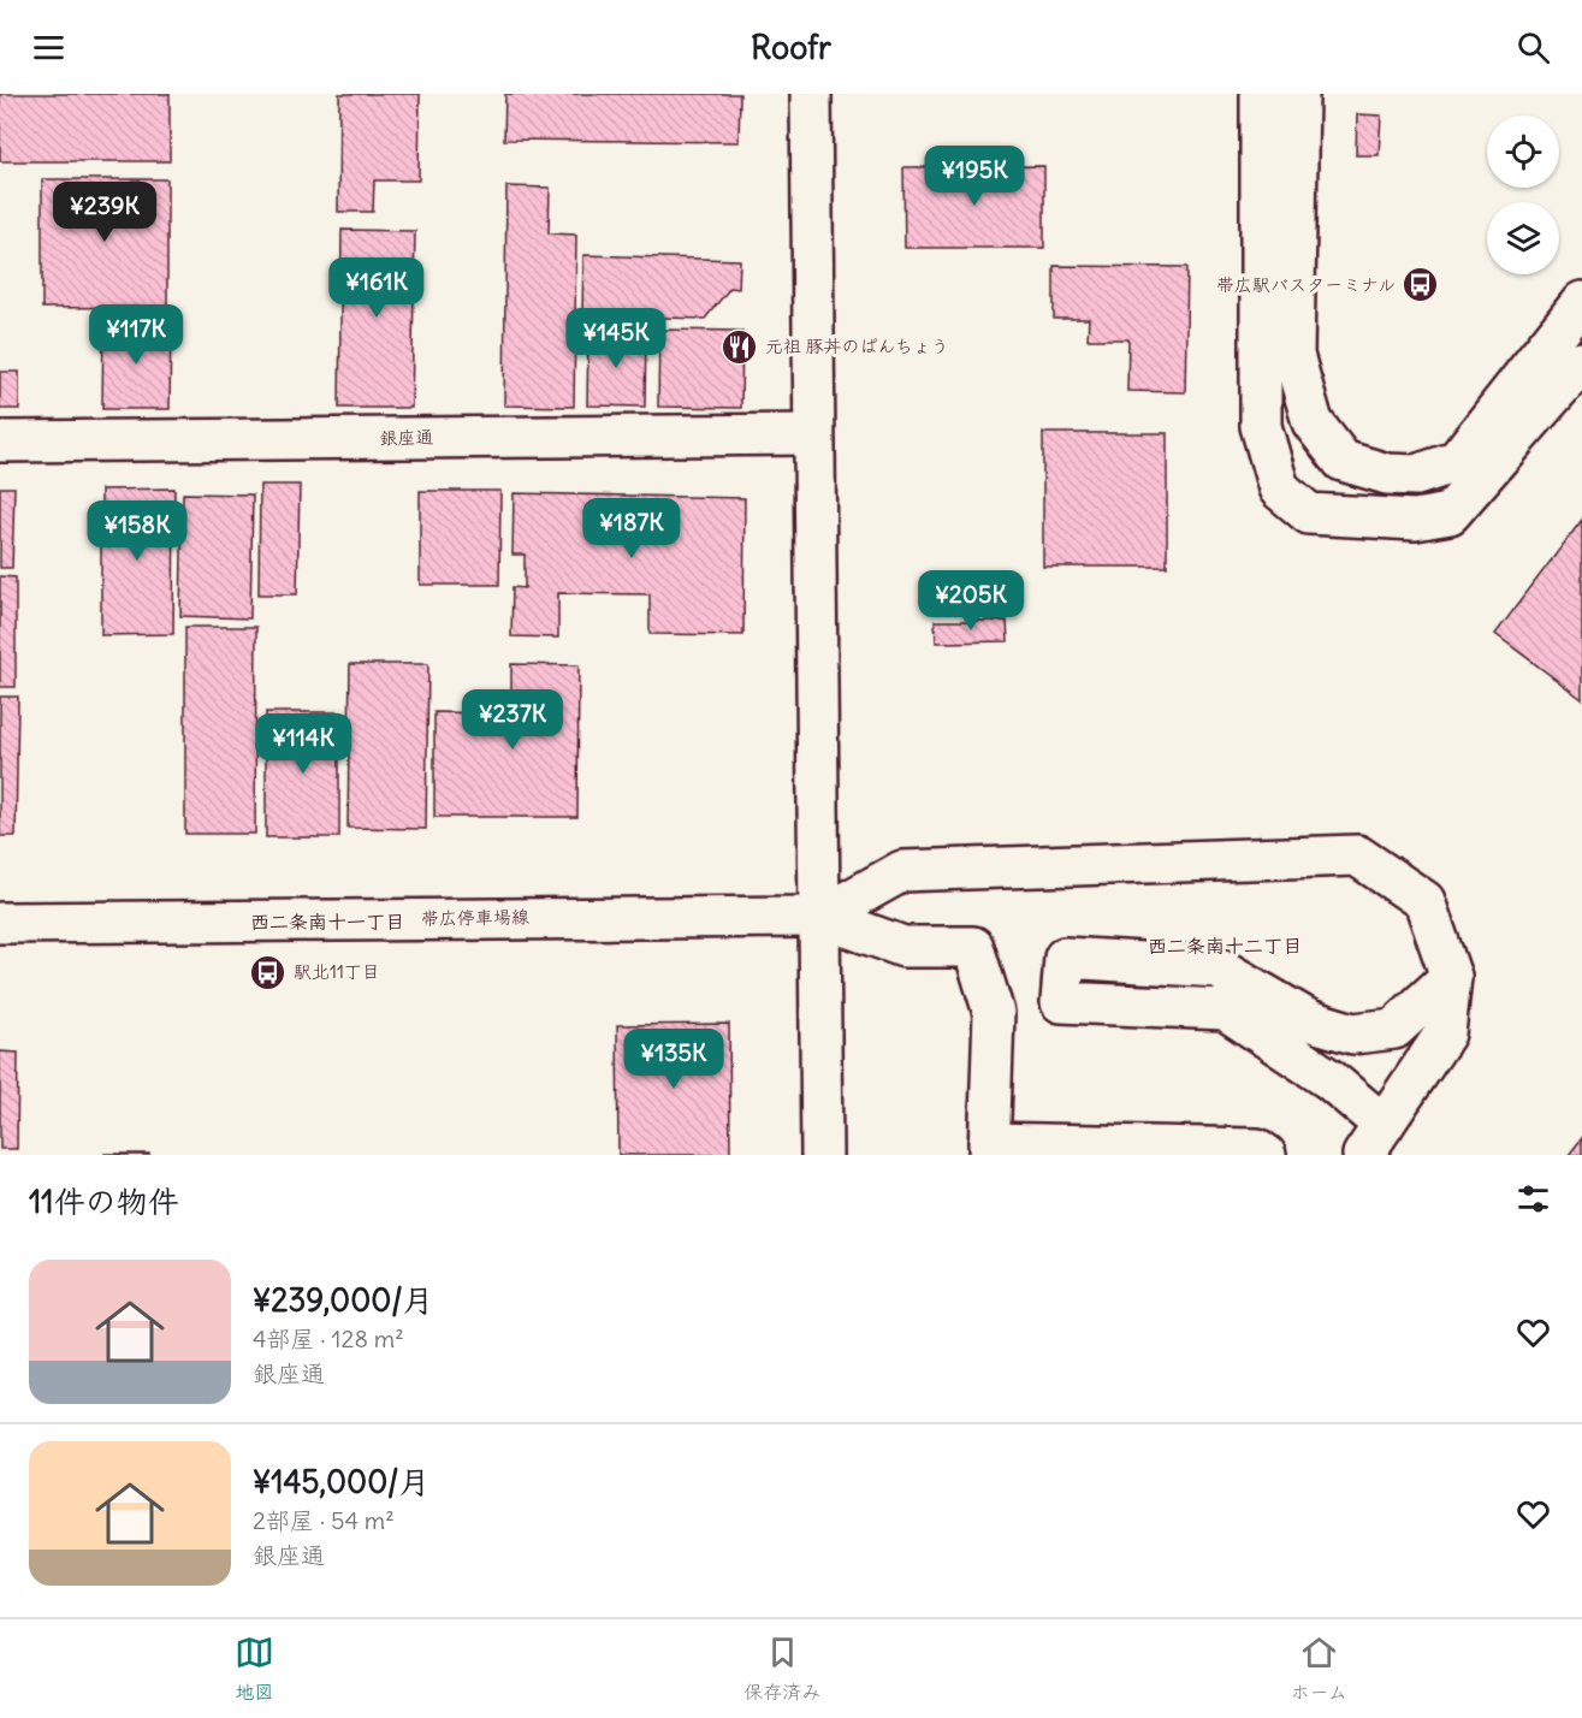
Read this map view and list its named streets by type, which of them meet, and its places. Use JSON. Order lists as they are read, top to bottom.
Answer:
{
  "streets": {
    "street": ["銀座通", "帯広停車場線"]
  },
  "districts": ["西二条南十一丁目", "西二条南十二丁目"],
  "places": {
    "bus stop": ["帯広駅バスターミナル", "駅北11丁目"],
    "restaurant": ["元祖 豚丼のぱんちょう"]
  },
  "page": {
    "header": "Roofr",
    "price": [
      "¥195K",
      "¥239K",
      "¥161K",
      "¥117K",
      "¥145K",
      "¥187K",
      "¥158K",
      "¥205K",
      "¥237K",
      "¥114K",
      "¥135K"
    ],
    "heading": "11件の物件",
    "list": [
      {
        "name": "¥239,000/月",
        "note": "4部屋 · 128 m² · 銀座通"
      },
      {
        "name": "¥145,000/月",
        "note": "2部屋 · 54 m² · 銀座通"
      }
    ],
    "tabs": ["地図", "保存済み", "ホーム"]
  }
}
